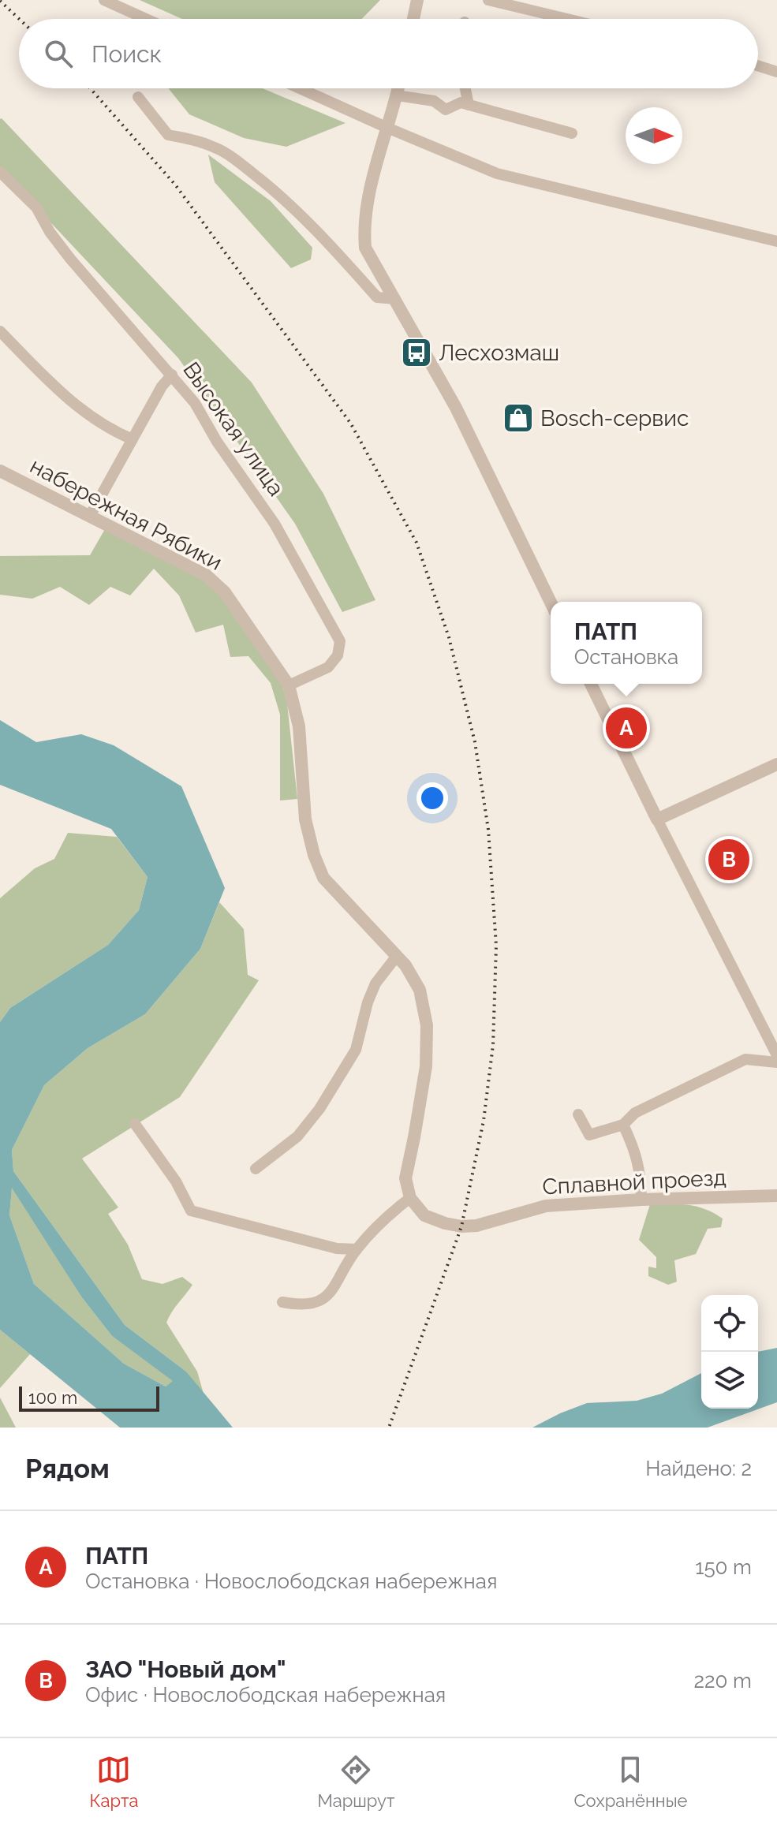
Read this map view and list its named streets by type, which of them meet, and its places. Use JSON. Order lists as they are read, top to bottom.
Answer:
{
  "streets": {
    "street": ["Высокая улица", "набережная Рябики", "Сплавной проезд"]
  },
  "crossings": [
    ["Высокая улица", "набережная Рябики"],
    ["набережная Рябики", "Сплавной проезд"]
  ],
  "places": {
    "bus stop": ["Лесхозмаш"],
    "shop": ["Bosch-сервис"]
  },
  "scale_bar": "100 m",
  "north": "right",
  "page": {
    "search": "Поиск",
    "popup": ["ПАТП", "Остановка"],
    "pins": ["A", "B"],
    "scale": "100 m",
    "heading": ["Рядом", "Найдено: 2"],
    "list": [
      {
        "mark": "A",
        "name": "ПАТП",
        "note": "Остановка · Новослободская набережная",
        "value": "150 m"
      },
      {
        "mark": "B",
        "name": "ЗАО \"Новый дом\"",
        "note": "Офис · Новослободская набережная",
        "value": "220 m"
      }
    ],
    "nav": ["Карта", "Маршрут", "Сохранённые"]
  }
}
